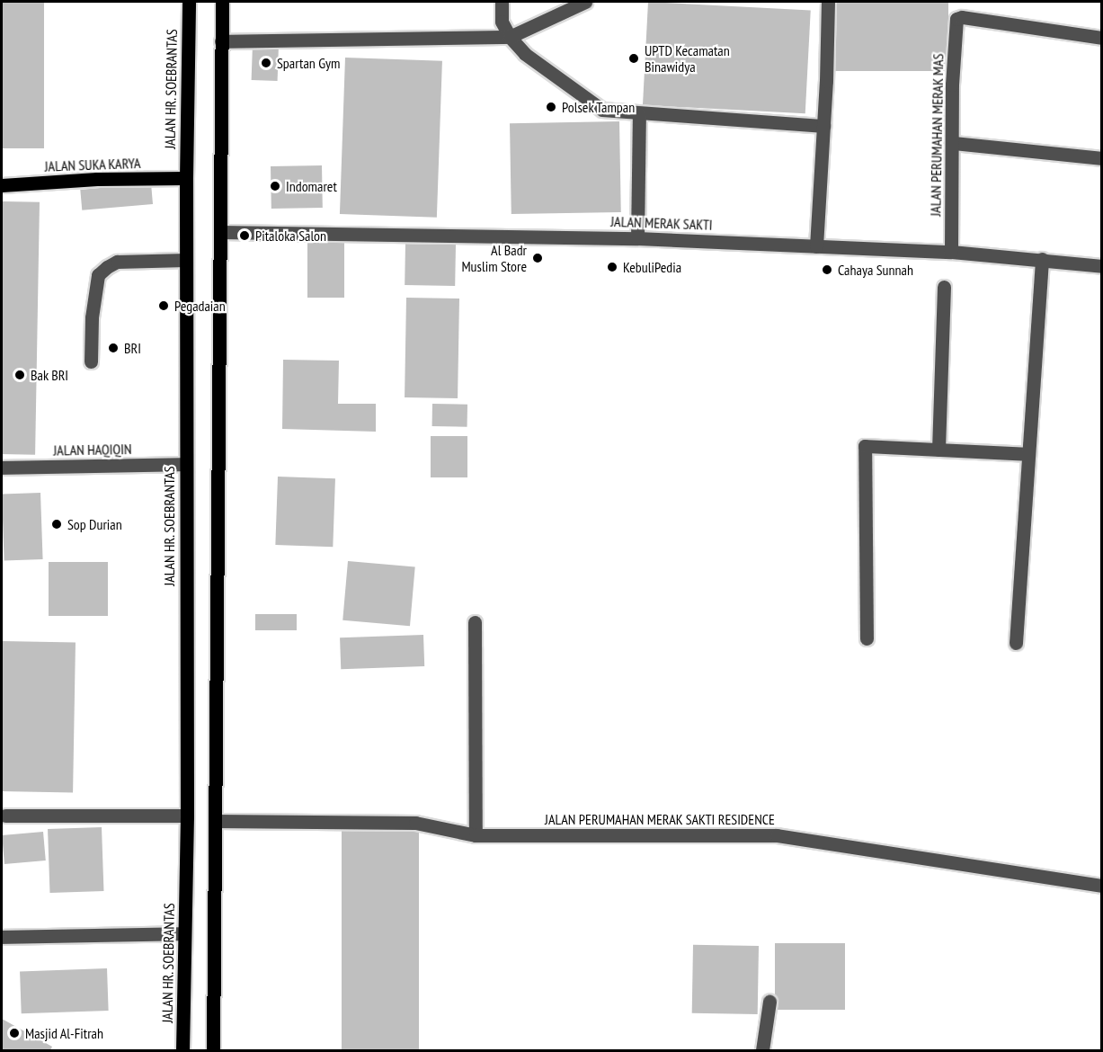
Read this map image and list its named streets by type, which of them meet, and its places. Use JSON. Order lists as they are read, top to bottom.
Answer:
{
  "streets": {
    "main road": ["JALAN HR. SOEBRANTAS", "JALAN SUKA KARYA"],
    "street": [
      "JALAN PERUMAHAN MERAK MAS",
      "JALAN MERAK SAKTI",
      "JALAN HAQIQIN",
      "JALAN PERUMAHAN MERAK SAKTI RESIDENCE"
    ]
  },
  "crossings": [
    ["JALAN HR. SOEBRANTAS", "JALAN SUKA KARYA"],
    ["JALAN HR. SOEBRANTAS", "JALAN HAQIQIN"],
    ["JALAN PERUMAHAN MERAK MAS", "JALAN MERAK SAKTI"]
  ],
  "places": [
    "UPTD Kecamatan Binawidya",
    "Spartan Gym",
    "Polsek Tampan",
    "Indomaret",
    "Pitaloka Salon",
    "Al Badr Muslim Store",
    "KebuliPedia",
    "Cahaya Sunnah",
    "Pegadaian",
    "BRI",
    "Bak BRI",
    "Sop Durian",
    "Masjid Al-Fitrah"
  ]
}
